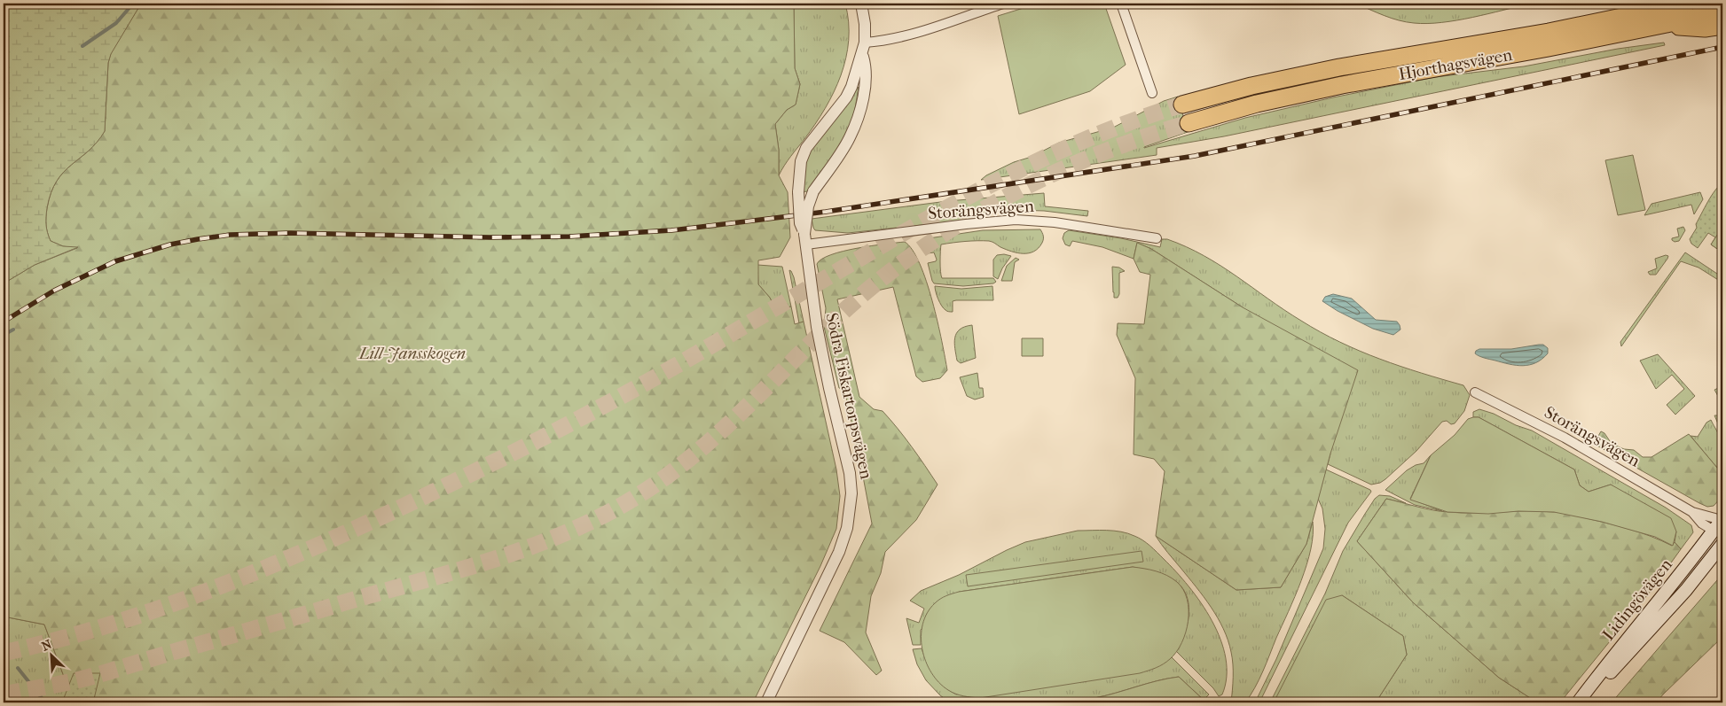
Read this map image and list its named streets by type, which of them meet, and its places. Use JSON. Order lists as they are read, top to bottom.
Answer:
{
  "streets": {
    "highway": ["Hjorthagsvägen"],
    "main road": ["Lidingövägen"],
    "street": ["Storängsvägen", "Södra Fiskartorpsvägen"]
  },
  "crossings": [
    ["Storängsvägen", "Södra Fiskartorpsvägen"],
    ["Storängsvägen", "Lidingövägen"]
  ],
  "parks": ["Lill-Jansskogen"],
  "north": "top left"
}
